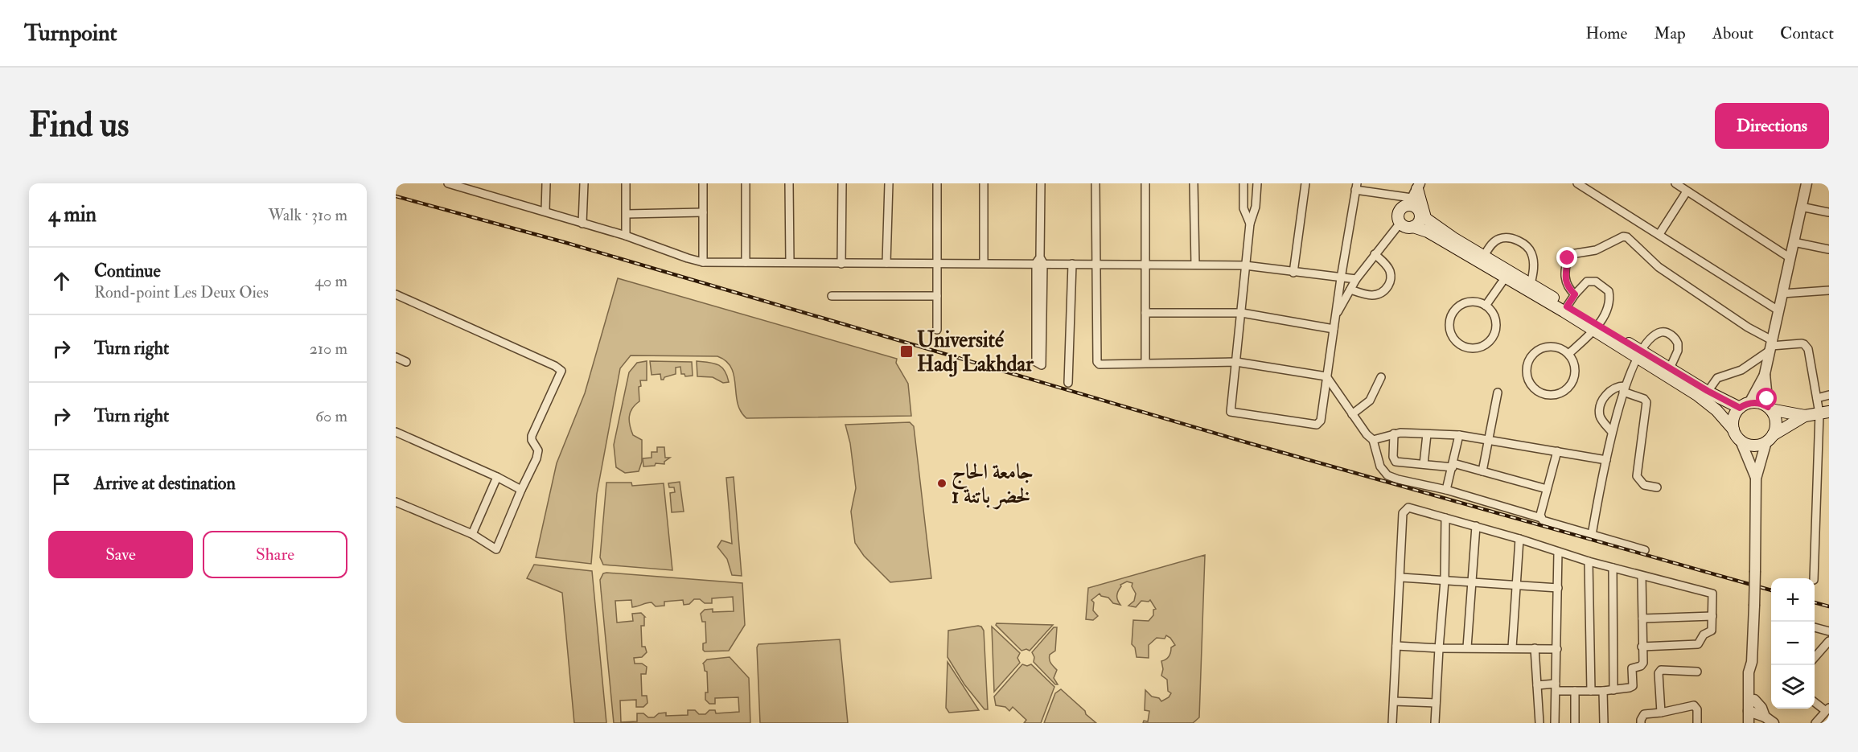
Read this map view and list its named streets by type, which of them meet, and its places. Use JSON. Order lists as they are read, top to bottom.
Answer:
{
  "places": {
    "transit": ["Université Hadj Lakhdar"],
    "other": ["جامعة الحاج لخضر باتنة 1"]
  },
  "page": {
    "header": "Turnpoint",
    "nav": [
      "Home",
      "Map",
      "About",
      "Contact"
    ],
    "buttons": [
      "Directions",
      ["Save", "Share"]
    ],
    "title": "Find us",
    "heading": ["4 min", "Walk · 310 m"],
    "list": [
      ["Continue", "Rond-point Les Deux Oies", "40 m"],
      ["Turn right", "210 m"],
      ["Turn right", "60 m"],
      "Arrive at destination"
    ],
    "map_buttons": ["+", "−"]
  }
}
